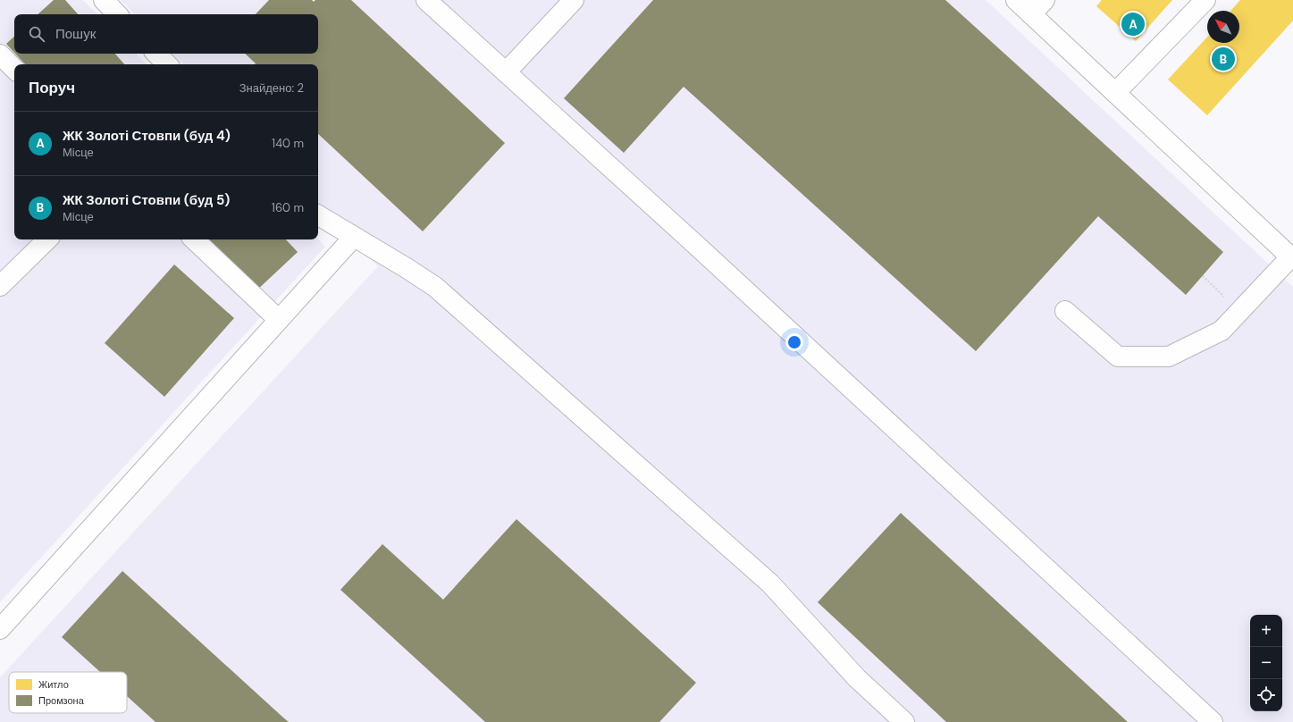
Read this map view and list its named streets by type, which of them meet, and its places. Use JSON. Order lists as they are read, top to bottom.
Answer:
{
  "legend": ["Житло", "Промзона"],
  "north": "top left",
  "page": {
    "pins": ["A", "B"],
    "search": "Пошук",
    "heading": ["Поруч", "Знайдено: 2"],
    "list": [
      {
        "mark": "A",
        "name": "ЖК Золоті Стовпи (буд 4)",
        "note": "Місце",
        "value": "140 m"
      },
      {
        "mark": "B",
        "name": "ЖК Золоті Стовпи (буд 5)",
        "note": "Місце",
        "value": "160 m"
      }
    ],
    "map_buttons": ["+", "−"]
  }
}
